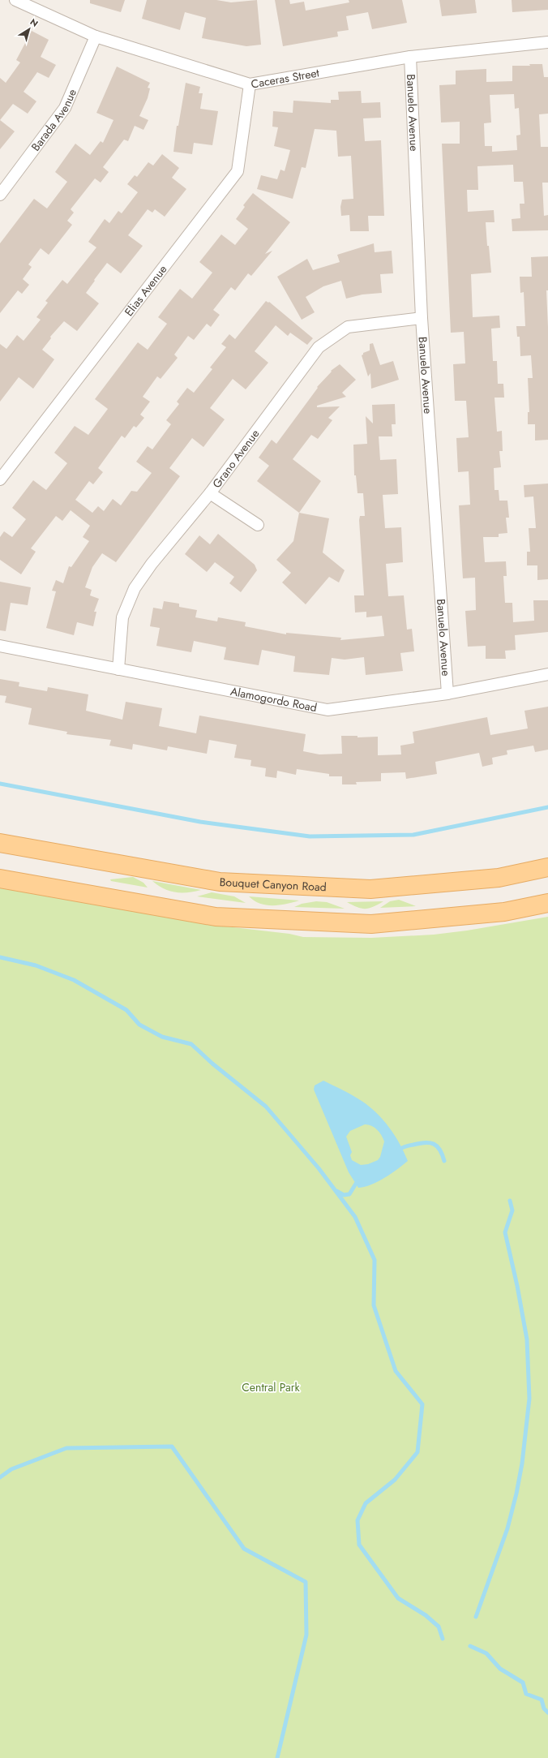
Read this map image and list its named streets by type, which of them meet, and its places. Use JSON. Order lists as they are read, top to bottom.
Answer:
{
  "streets": {
    "main road": ["Bouquet Canyon Road"],
    "street": [
      "Caceras Street",
      "Banuelo Avenue",
      "Barada Avenue",
      "Elias Avenue",
      "Grano Avenue",
      "Alamogordo Road"
    ]
  },
  "crossings": [
    ["Caceras Street", "Banuelo Avenue"],
    ["Caceras Street", "Barada Avenue"],
    ["Caceras Street", "Elias Avenue"],
    ["Banuelo Avenue", "Grano Avenue"],
    ["Banuelo Avenue", "Alamogordo Road"],
    ["Grano Avenue", "Alamogordo Road"]
  ],
  "parks": ["Central Park"],
  "north": "top right"
}
